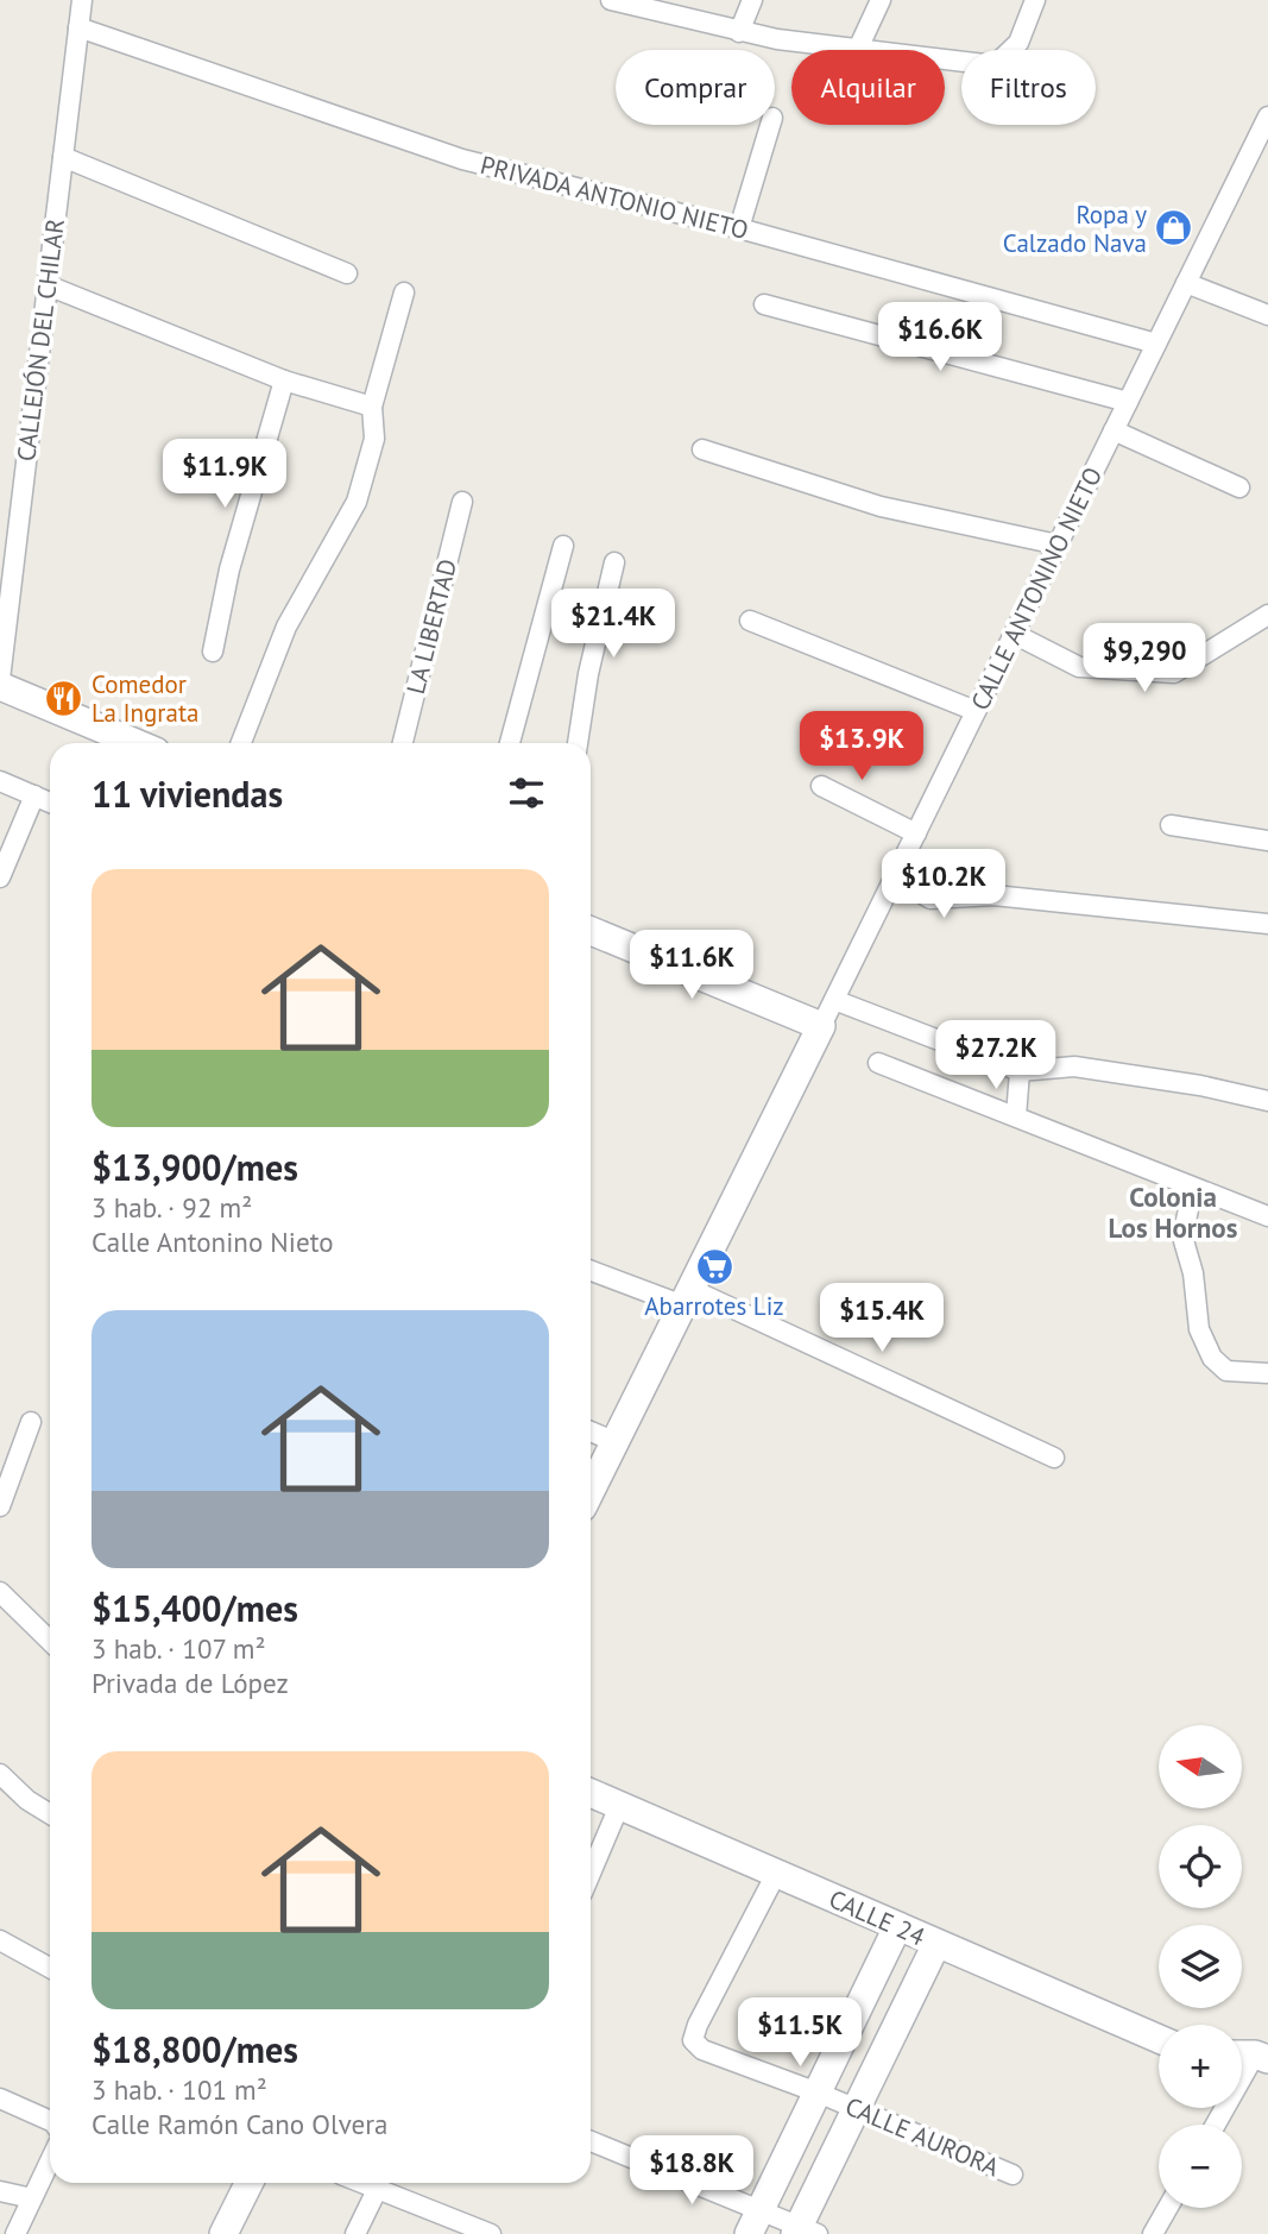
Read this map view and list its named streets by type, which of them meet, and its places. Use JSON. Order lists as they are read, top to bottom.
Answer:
{
  "streets": {
    "street": [
      "PRIVADA ANTONIO NIETO",
      "CALLEJÓN DEL CHILAR",
      "CALLE ANTONINO NIETO",
      "LA LIBERTAD",
      "CALLE 24",
      "CALLE AURORA"
    ]
  },
  "crossings": [
    ["PRIVADA ANTONIO NIETO", "CALLEJÓN DEL CHILAR"],
    ["PRIVADA ANTONIO NIETO", "CALLE ANTONINO NIETO"],
    ["CALLE 24", "CALLE AURORA"]
  ],
  "districts": ["Colonia Los Hornos"],
  "places": {
    "shop": ["Ropa y Calzado Nava"],
    "restaurant": ["Comedor La Ingrata"],
    "supermarket": ["Abarrotes Liz"]
  },
  "north": "left",
  "page": {
    "chip": ["Comprar", "Alquilar", "Filtros"],
    "price": [
      "$16.6K",
      "$11.9K",
      "$21.4K",
      "$9,290",
      "$13.9K",
      "$10.2K",
      "$11.6K",
      "$27.2K",
      "$15.4K",
      "$11.5K",
      "$18.8K"
    ],
    "heading": "11 viviendas",
    "list": [
      {
        "name": "$13,900/mes",
        "note": "3 hab. · 92 m² · Calle Antonino Nieto"
      },
      {
        "name": "$15,400/mes",
        "note": "3 hab. · 107 m² · Privada de López"
      },
      {
        "name": "$18,800/mes",
        "note": "3 hab. · 101 m² · Calle Ramón Cano Olvera"
      }
    ],
    "map_buttons": ["+", "−"]
  }
}
